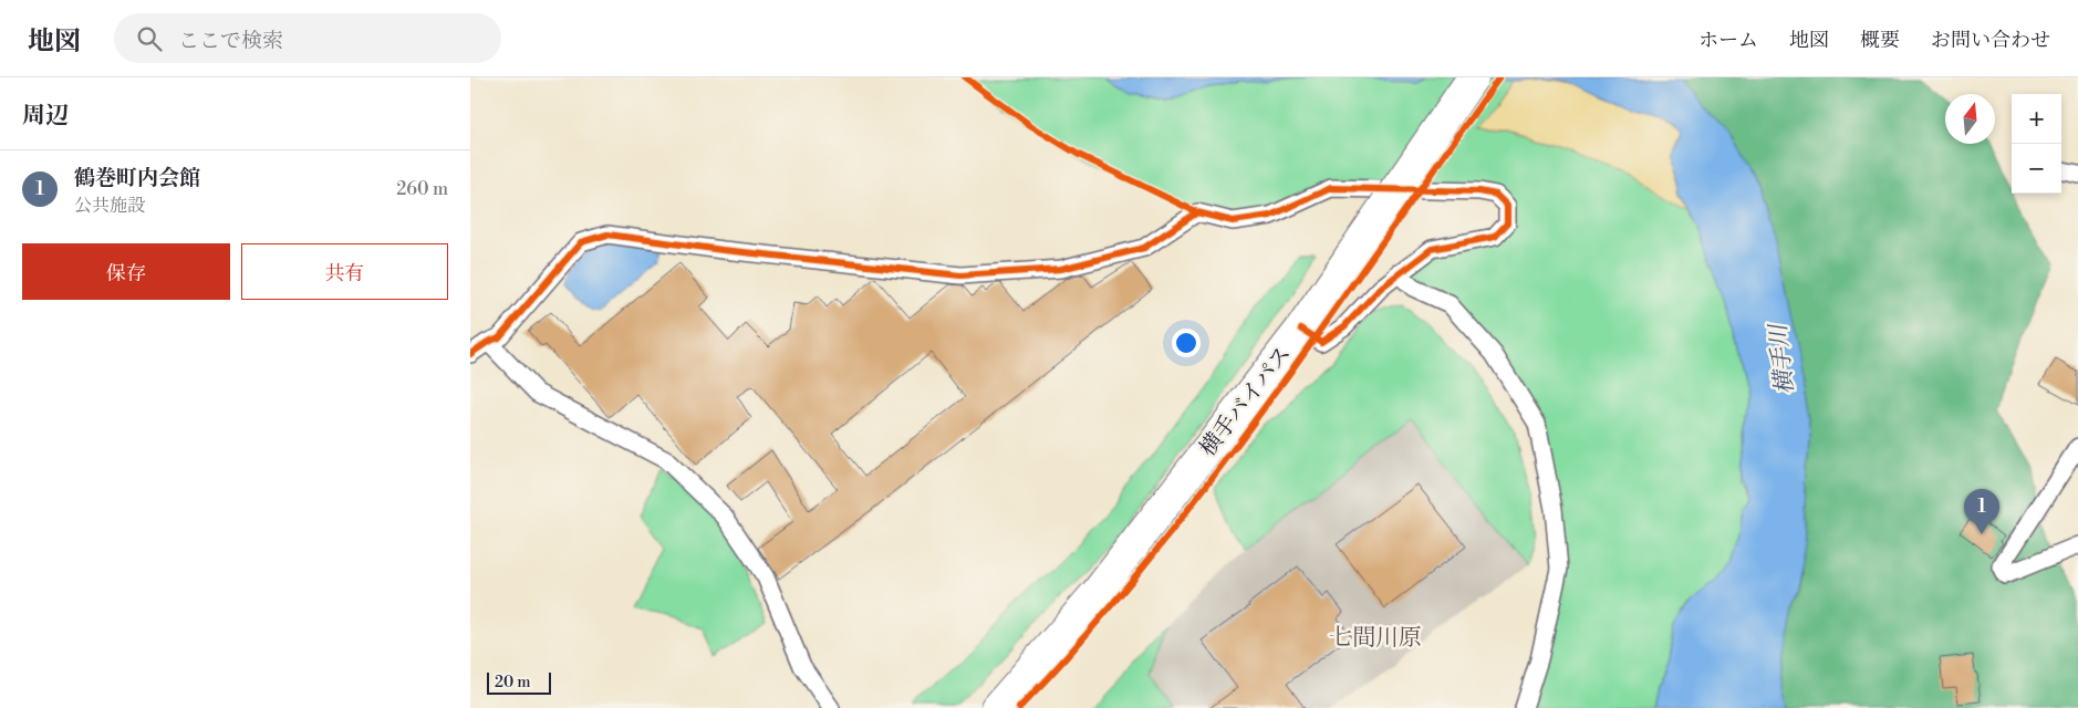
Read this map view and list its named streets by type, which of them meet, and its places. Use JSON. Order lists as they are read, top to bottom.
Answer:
{
  "streets": {
    "highway": ["横手バイパス"]
  },
  "districts": ["七間川原"],
  "water": ["横手川"],
  "scale_bar": "20 m",
  "north": "top",
  "page": {
    "header": "地図",
    "search": "ここで検索",
    "nav": [
      "ホーム",
      "地図",
      "概要",
      "お問い合わせ"
    ],
    "heading": "周辺",
    "map_buttons": ["+", "−"],
    "list": [
      {
        "mark": "1",
        "name": "鶴巻町内会館",
        "note": "公共施設",
        "value": "260 m"
      }
    ],
    "buttons": ["保存", "共有"],
    "pins": "1",
    "scale": "20 m"
  }
}
